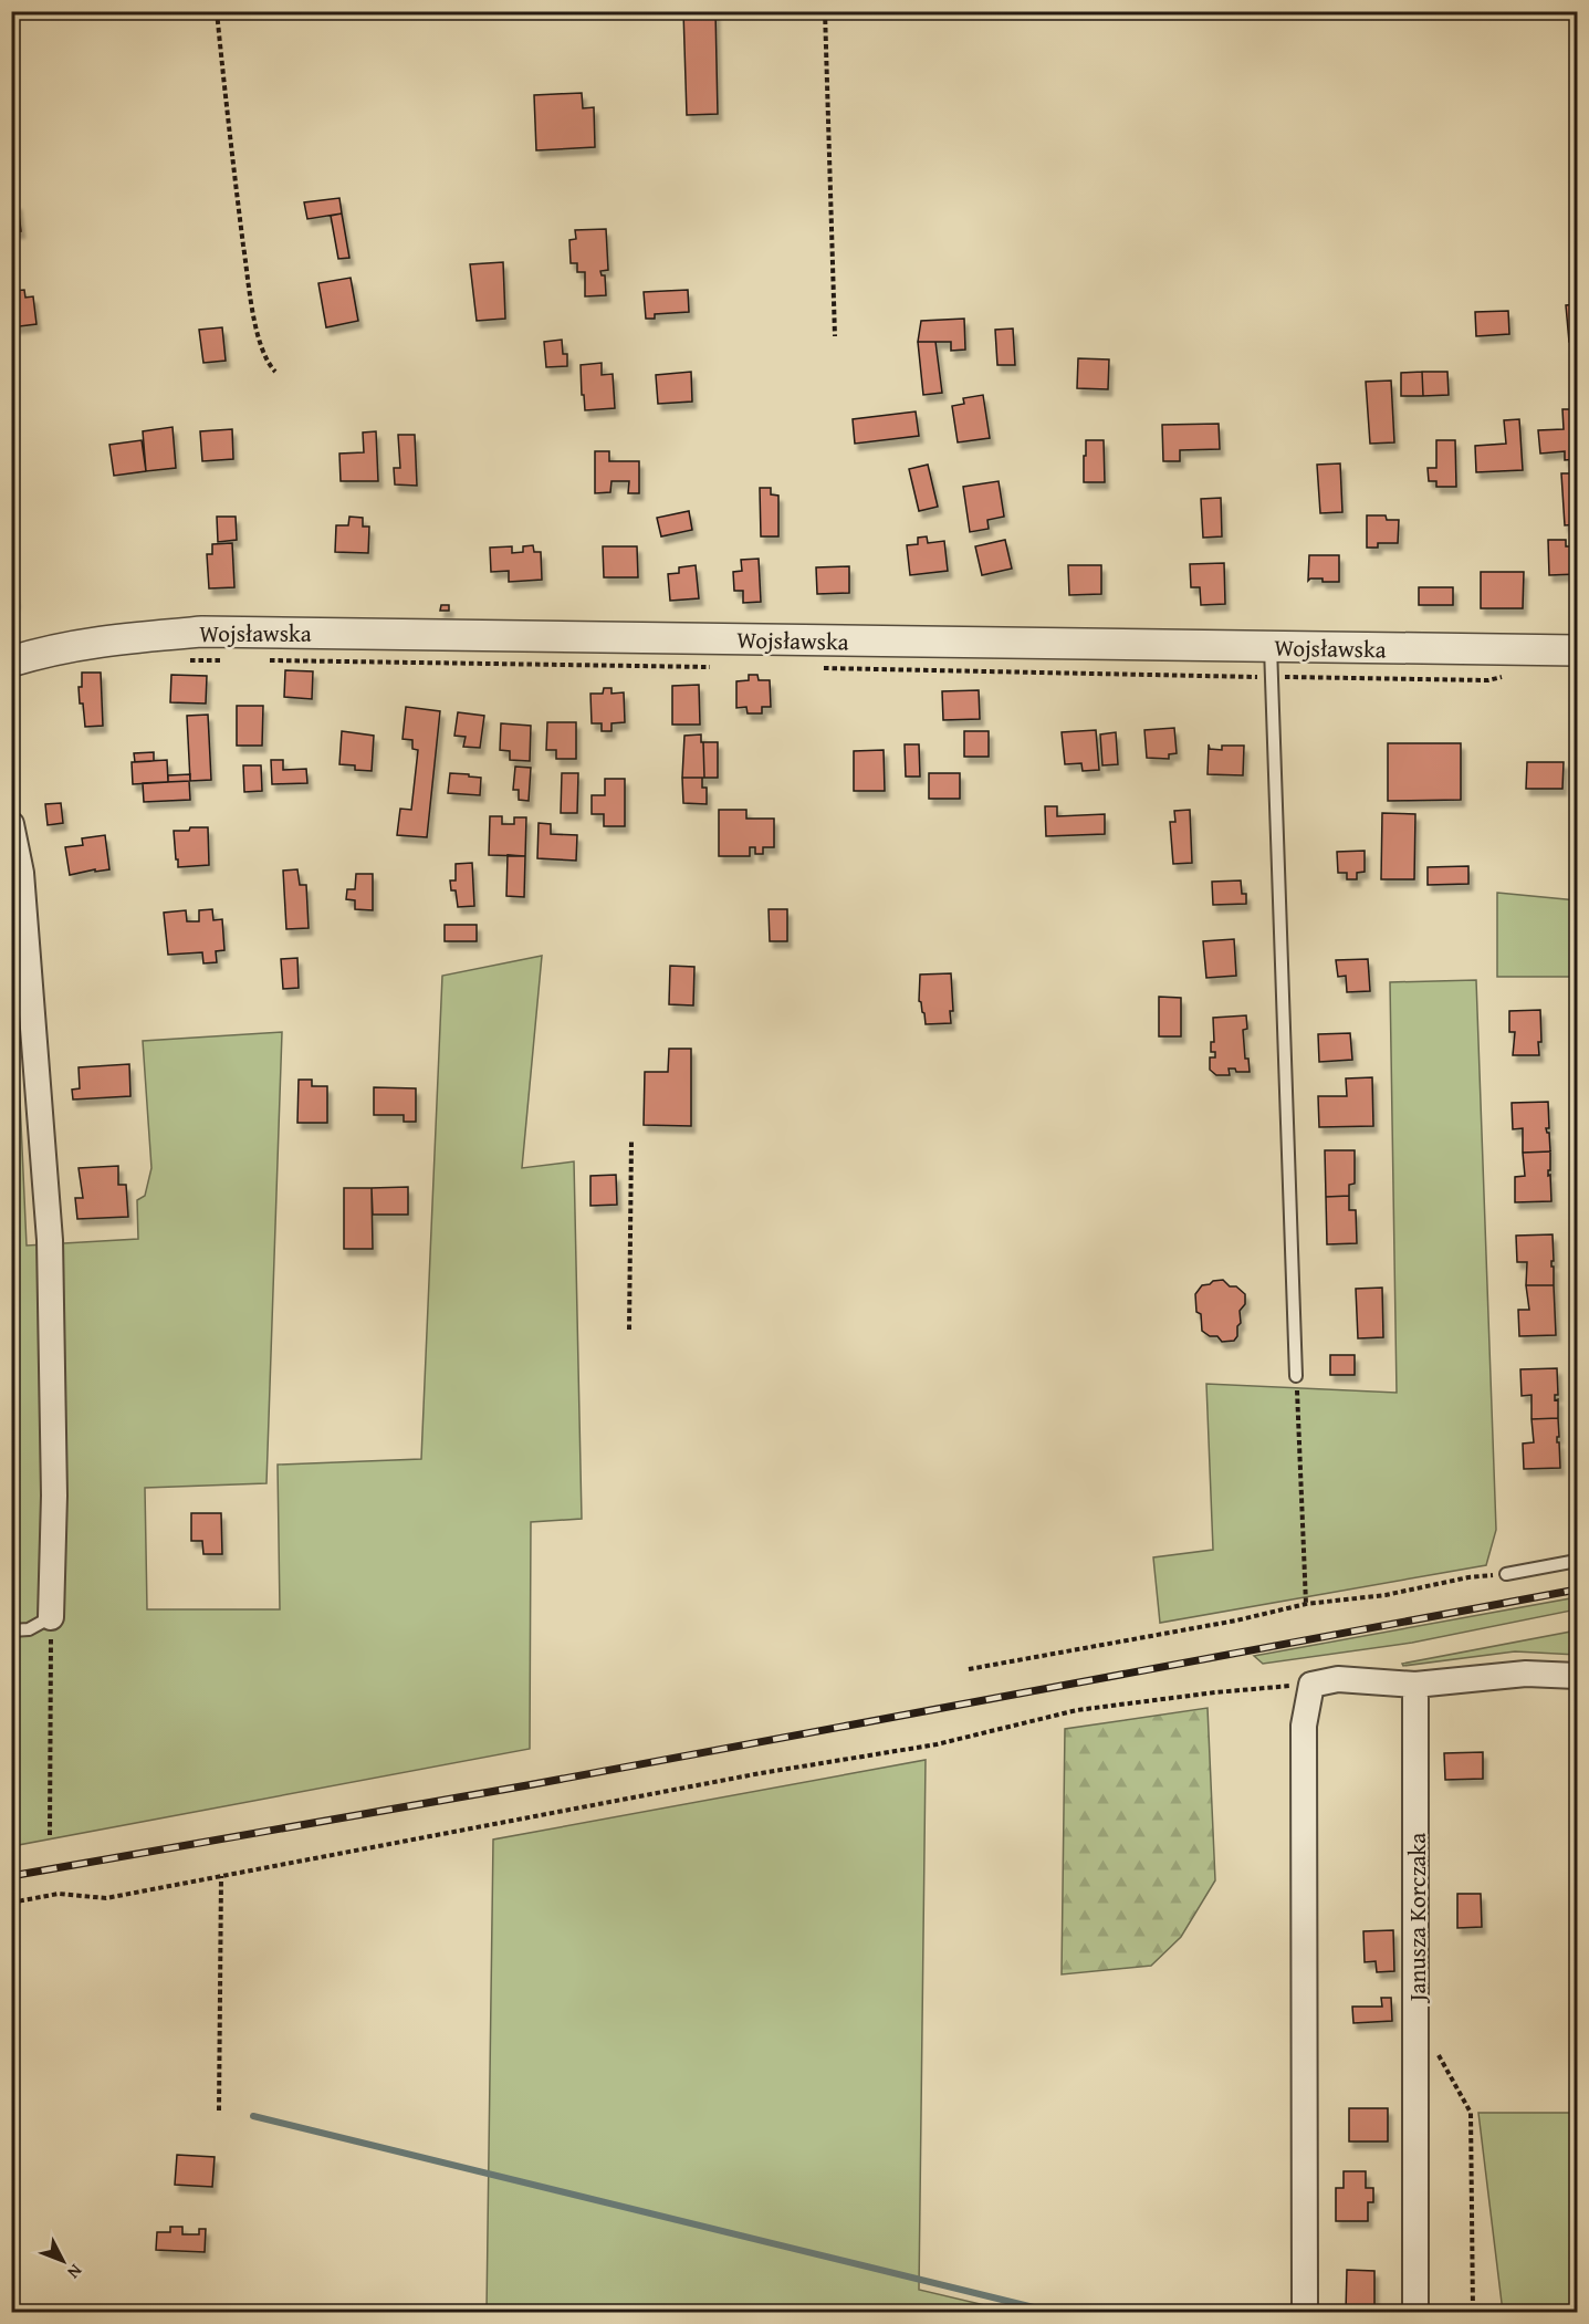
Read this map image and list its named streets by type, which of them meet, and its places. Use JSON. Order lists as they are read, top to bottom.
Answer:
{
  "streets": {
    "street": ["Wojsławska", "Janusza Korczaka"]
  },
  "north": "bottom right"
}
